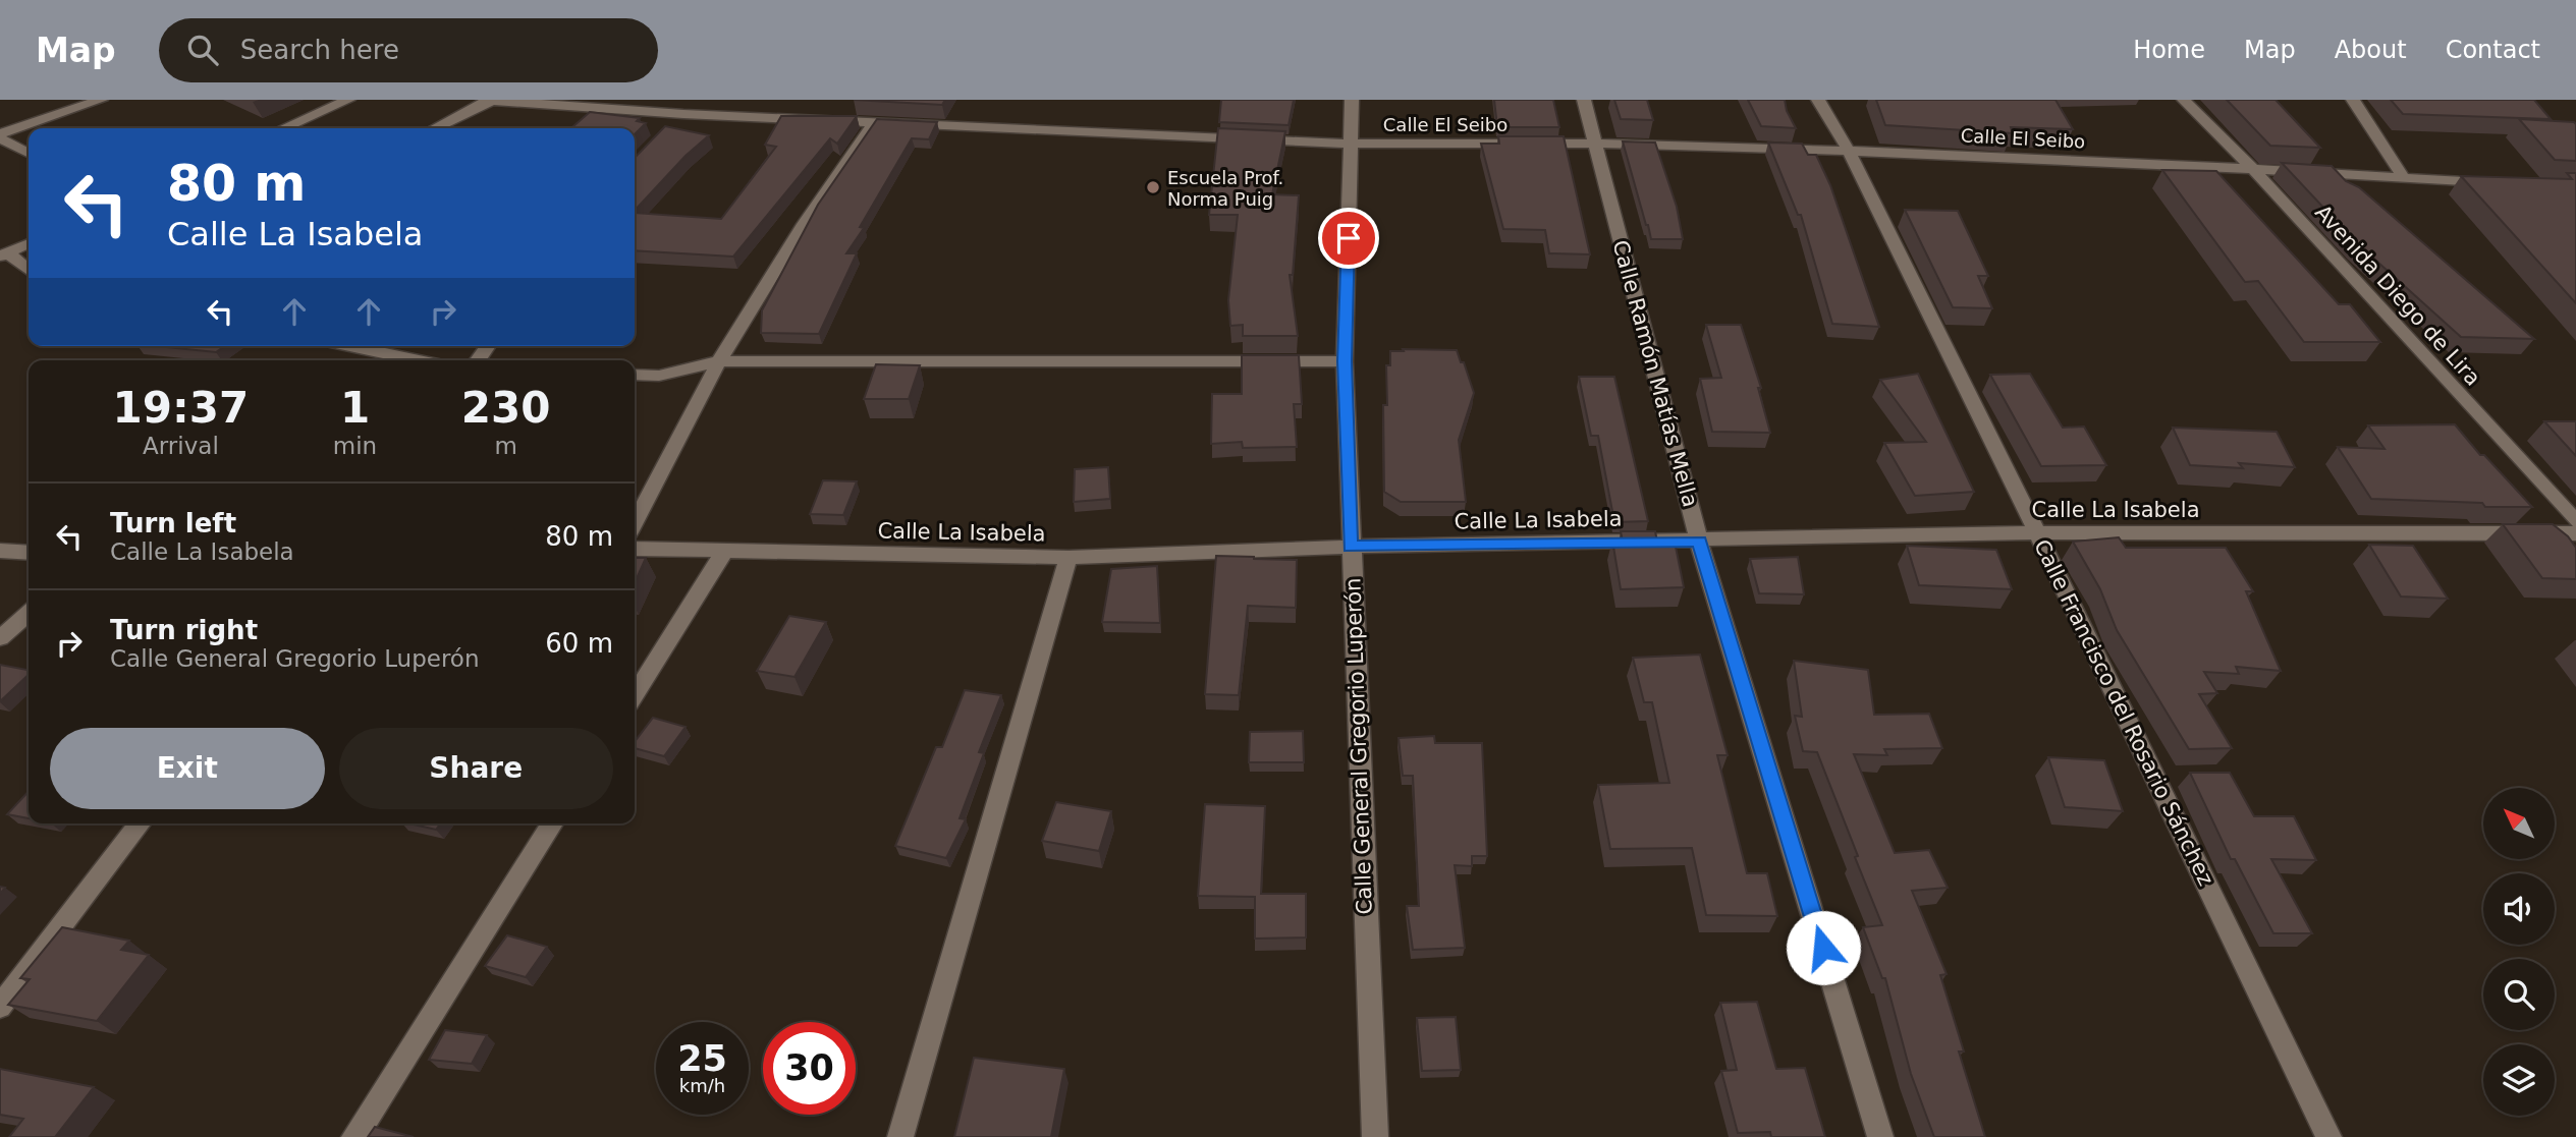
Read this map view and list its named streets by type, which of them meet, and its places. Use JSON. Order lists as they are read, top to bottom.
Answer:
{
  "streets": {
    "street": [
      "Calle El Seibo",
      "Avenida Diego de Lira",
      "Calle Ramón Matías Mella",
      "Calle La Isabela",
      "Calle Francisco del Rosario Sánchez",
      "Calle General Gregorio Luperón"
    ]
  },
  "crossings": [
    ["Calle El Seibo", "Avenida Diego de Lira"],
    ["Calle El Seibo", "Calle Ramón Matías Mella"],
    ["Calle El Seibo", "Calle Francisco del Rosario Sánchez"],
    ["Calle El Seibo", "Calle General Gregorio Luperón"],
    ["Calle Ramón Matías Mella", "Calle La Isabela"],
    ["Calle La Isabela", "Calle Francisco del Rosario Sánchez"],
    ["Calle La Isabela", "Calle General Gregorio Luperón"]
  ],
  "places": ["Escuela Prof. Norma Puig"],
  "north": "top left",
  "page": {
    "header": "Map",
    "search": "Search here",
    "nav": [
      "Home",
      "Map",
      "About",
      "Contact"
    ],
    "turn": ["80 m", "Calle La Isabela"],
    "eta": [
      "19:37",
      "Arrival",
      "1",
      "min",
      "230",
      "m"
    ],
    "list": [
      {
        "name": "Turn left",
        "note": "Calle La Isabela",
        "value": "80 m"
      },
      {
        "name": "Turn right",
        "note": "Calle General Gregorio Luperón",
        "value": "60 m"
      }
    ],
    "buttons": ["Exit", "Share"],
    "speed": "25 km/h",
    "limit": "30"
  }
}
